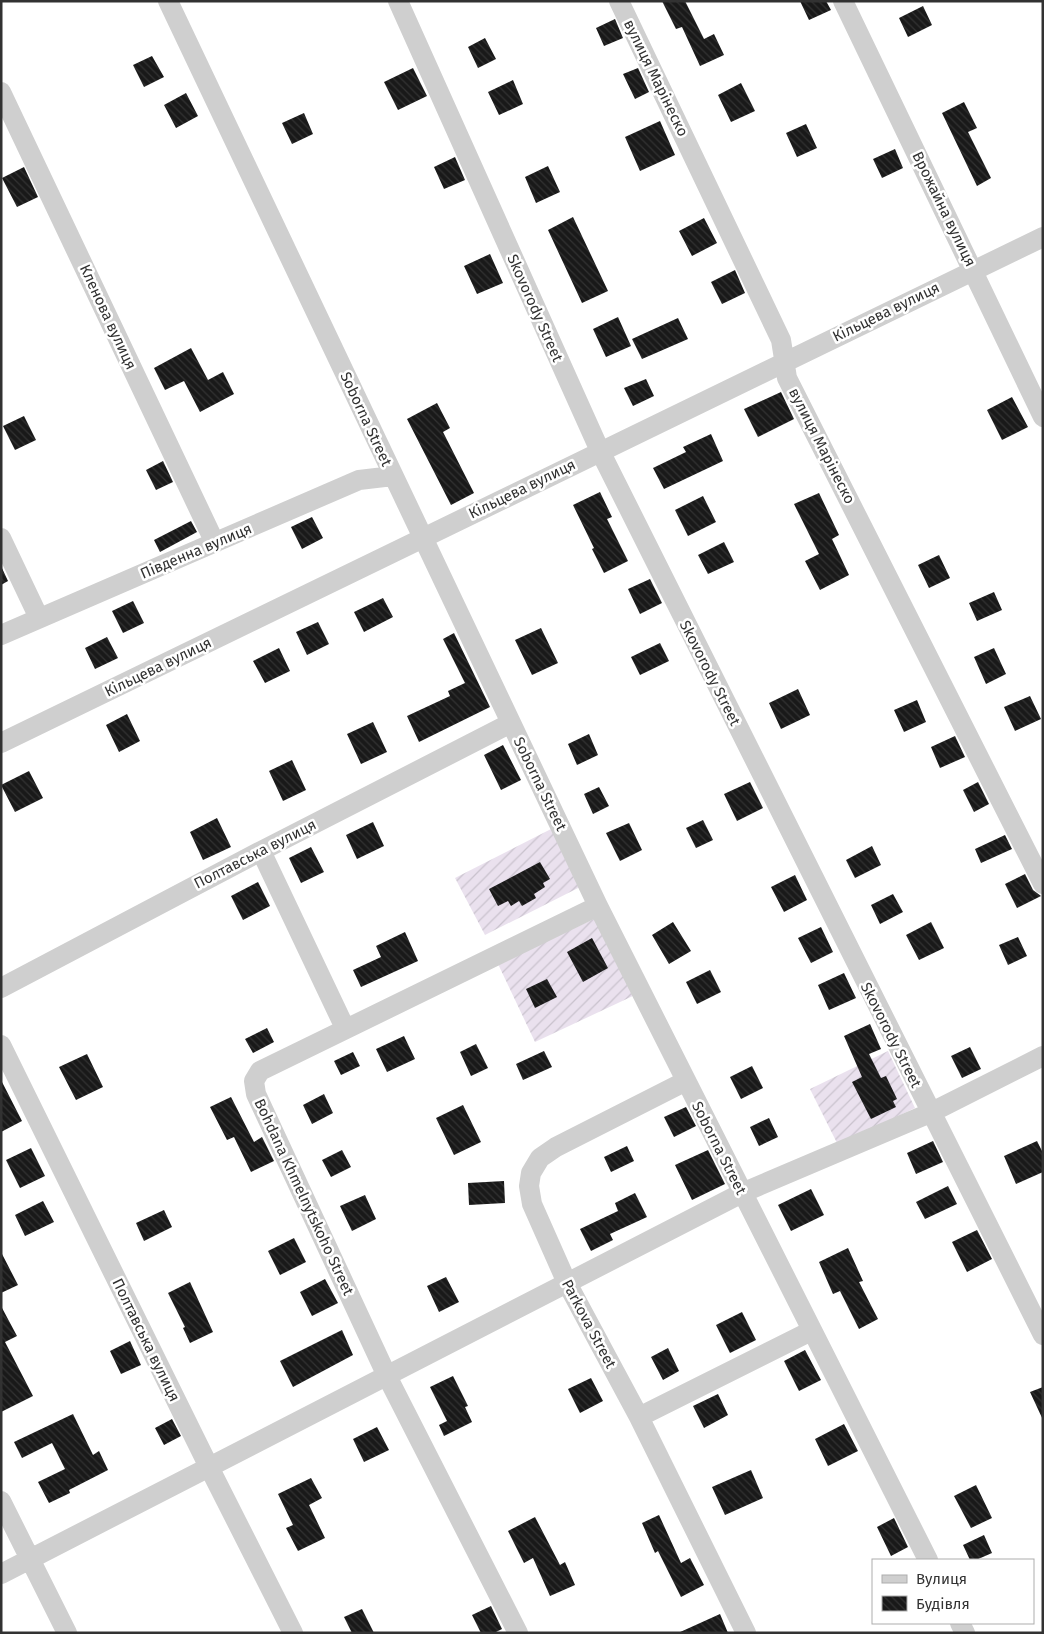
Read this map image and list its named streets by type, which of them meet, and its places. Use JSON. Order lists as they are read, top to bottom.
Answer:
{
  "streets": {
    "street": [
      "вулиця Марінеско",
      "Врожайна вулиця",
      "Skovorody Street",
      "Кільцева вулиця",
      "Кленова вулиця",
      "Soborna Street",
      "Південна вулиця",
      "Полтавська вулиця",
      "Bohdana Khmelnytskoho Street",
      "Parkova Street"
    ]
  },
  "crossings": [
    ["вулиця Марінеско", "Кільцева вулиця"],
    ["Врожайна вулиця", "Кільцева вулиця"],
    ["Skovorody Street", "Кільцева вулиця"],
    ["Кільцева вулиця", "Soborna Street"],
    ["Кленова вулиця", "Південна вулиця"],
    ["Soborna Street", "Південна вулиця"],
    ["Soborna Street", "Полтавська вулиця"],
    ["Soborna Street", "Bohdana Khmelnytskoho Street"],
    ["Soborna Street", "Parkova Street"]
  ],
  "legend": ["Вулиця", "Будівля"]
}
